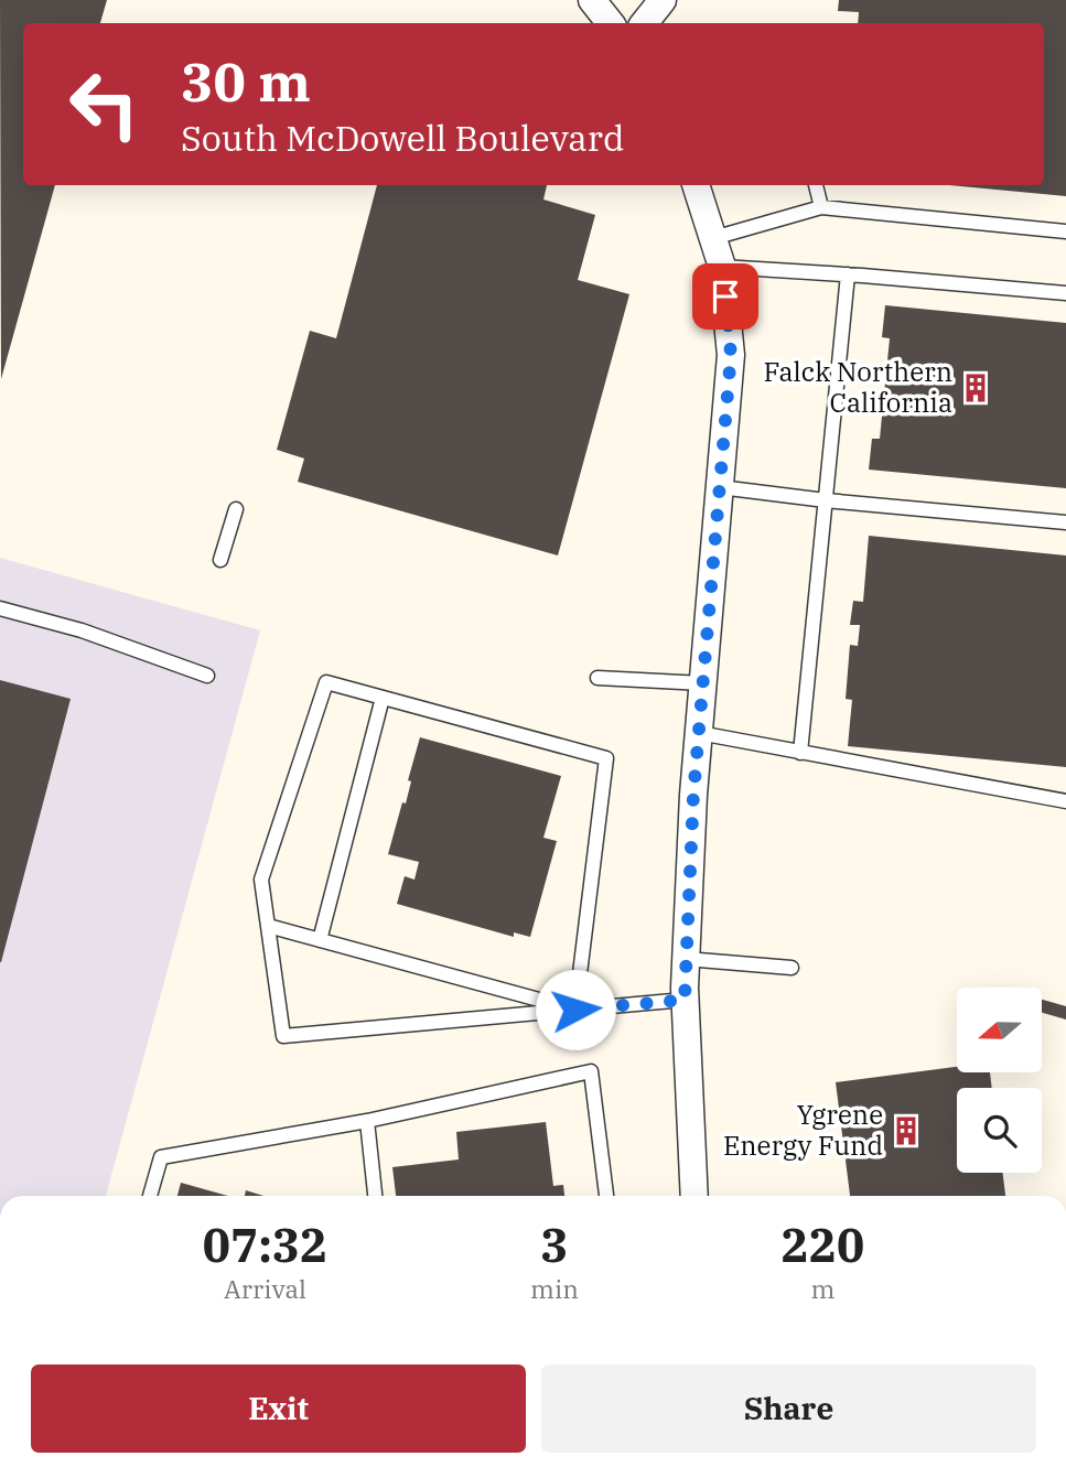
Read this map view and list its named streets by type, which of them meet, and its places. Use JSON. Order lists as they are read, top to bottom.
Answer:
{
  "places": {
    "building": ["Falck Northern California", "Ygrene Energy Fund"]
  },
  "north": "left",
  "page": {
    "turn": ["30 m", "South McDowell Boulevard"],
    "eta": [
      "07:32",
      "Arrival",
      "3",
      "min",
      "220",
      "m"
    ],
    "buttons": ["Exit", "Share"]
  }
}
